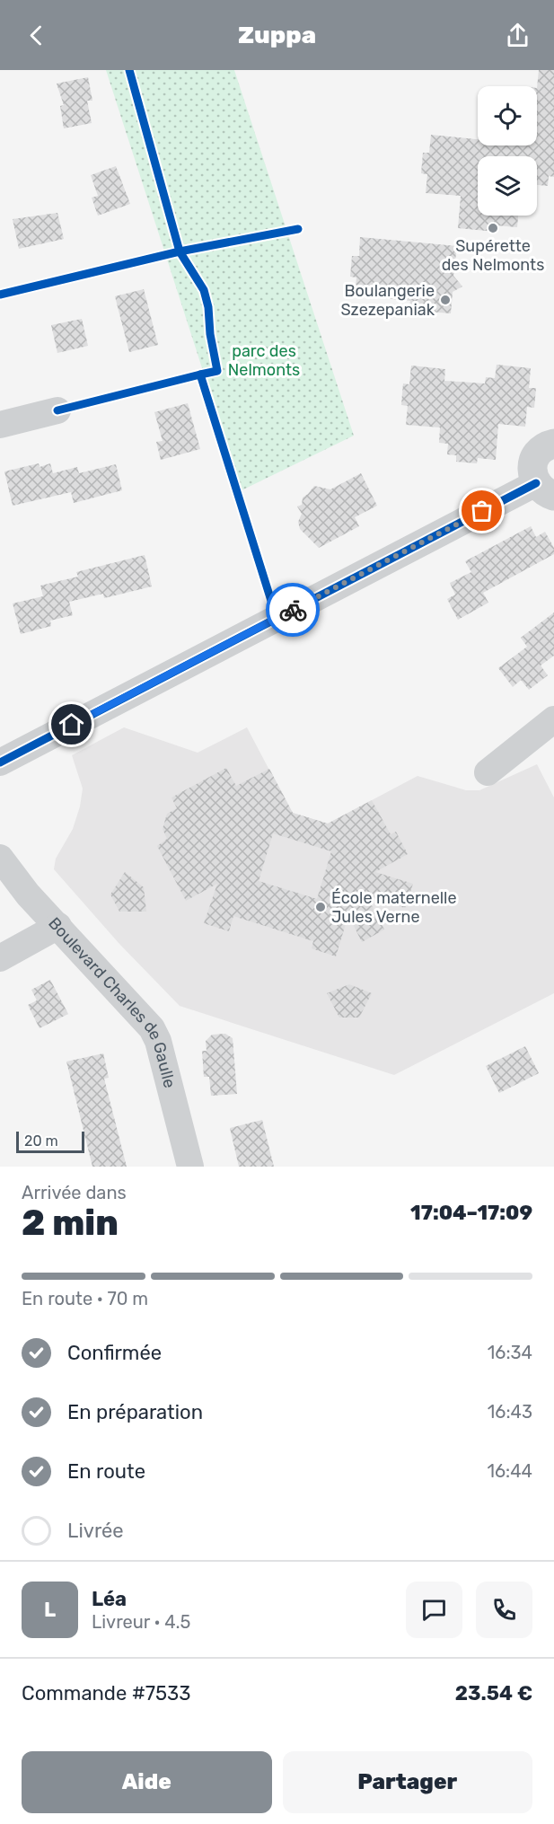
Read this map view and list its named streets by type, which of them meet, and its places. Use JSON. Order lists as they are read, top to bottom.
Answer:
{
  "streets": {
    "street": ["Boulevard Charles de Gaulle"]
  },
  "parks": ["parc des Nelmonts"],
  "places": ["Supérette des Nelmonts", "Boulangerie Szezepaniak", "École maternelle Jules Verne"],
  "scale_bar": "20 m",
  "page": {
    "header": "Zuppa",
    "scale": "20 m",
    "heading": ["2 min", "Arrivée dans", "17:04–17:09"],
    "panel": [
      "Léa",
      "Livreur · 4.5",
      "Commande #7533",
      "23.54 €"
    ],
    "bar": "En route · 70 m",
    "list": [
      ["Confirmée", "16:34"],
      ["En préparation", "16:43"],
      ["En route", "16:44"],
      "Livrée"
    ],
    "round": "L",
    "buttons": ["Aide", "Partager"]
  }
}
